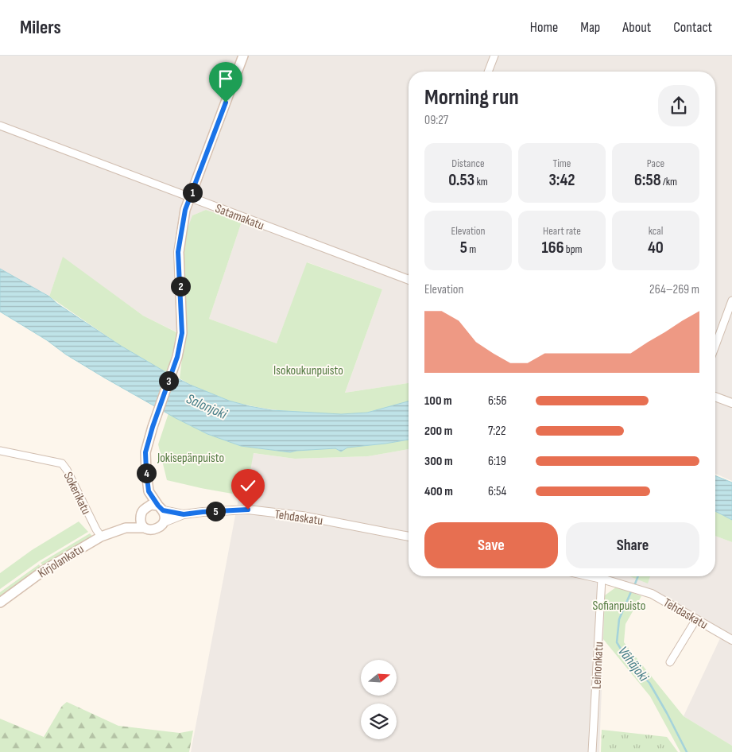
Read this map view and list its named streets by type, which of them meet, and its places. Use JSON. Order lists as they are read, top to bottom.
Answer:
{
  "streets": {
    "main road": ["Kirjolankatu"],
    "street": [
      "Satamakatu",
      "Sokerikatu",
      "Tehdaskatu",
      "Leinonkatu"
    ]
  },
  "crossings": [
    ["Sokerikatu", "Kirjolankatu"],
    ["Tehdaskatu", "Kirjolankatu"],
    ["Tehdaskatu", "Leinonkatu"]
  ],
  "water": ["Salonjoki", "Vähäjoki"],
  "parks": ["Isokoukunpuisto", "Jokisepänpuisto", "Sofianpuisto"],
  "north": "right",
  "page": {
    "header": "Milers",
    "nav": [
      "Home",
      "Map",
      "About",
      "Contact"
    ],
    "heading": ["Morning run", "09:27"],
    "stats": [
      ["Distance", "0.53 km"],
      ["Time", "3:42"],
      ["Pace", "6:58 /km"],
      ["Elevation", "5 m"],
      ["Heart rate", "166 bpm"],
      ["kcal", "40"]
    ],
    "pins": [
      "1",
      "2",
      "3",
      "4",
      "5"
    ],
    "chart": ["Elevation", "264–269 m"],
    "list": [
      {
        "name": "100 m",
        "note": "6:56"
      },
      {
        "name": "200 m",
        "note": "7:22"
      },
      {
        "name": "300 m",
        "note": "6:19"
      },
      {
        "name": "400 m",
        "note": "6:54"
      }
    ],
    "buttons": ["Save", "Share"]
  }
}
